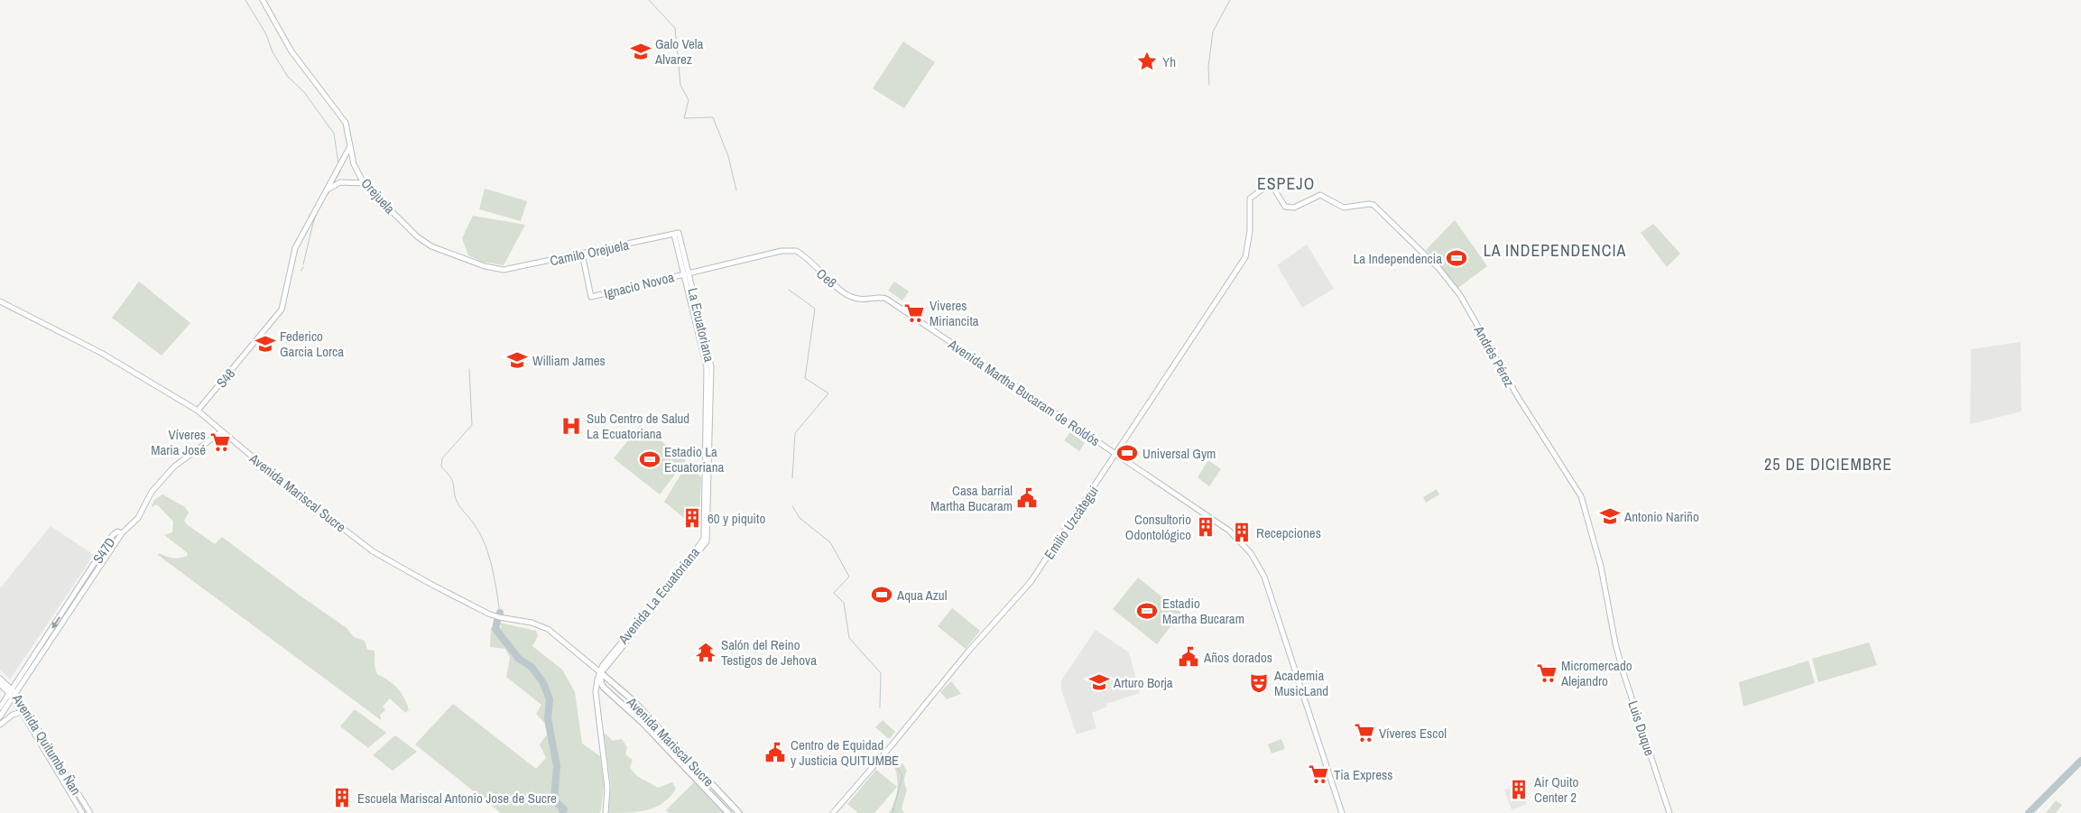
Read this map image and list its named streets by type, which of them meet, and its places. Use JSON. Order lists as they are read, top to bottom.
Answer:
{
  "streets": {
    "main road": ["Avenida Mariscal Sucre"],
    "street": [
      "Orejuela",
      "Camilo Orejuela",
      "Oe8",
      "Ignacio Novoa",
      "La Ecuatoriana",
      "Andrés Pérez",
      "S48",
      "Avenida Martha Bucaram de Roldós",
      "Emilio Uzcátegui",
      "S47D",
      "Avenida La Ecuatoriana",
      "Luis Duque",
      "Avenida Quitumbe Ñan"
    ]
  },
  "crossings": [
    ["Orejuela", "Camilo Orejuela"],
    ["Camilo Orejuela", "Ignacio Novoa"],
    ["Camilo Orejuela", "La Ecuatoriana"],
    ["Oe8", "Ignacio Novoa"],
    ["Oe8", "Avenida Martha Bucaram de Roldós"],
    ["Ignacio Novoa", "La Ecuatoriana"],
    ["Ignacio Novoa", "Avenida La Ecuatoriana"],
    ["La Ecuatoriana", "Avenida La Ecuatoriana"],
    ["Andrés Pérez", "Emilio Uzcátegui"],
    ["Andrés Pérez", "Luis Duque"],
    ["S48", "Avenida Mariscal Sucre"],
    ["Avenida Martha Bucaram de Roldós", "Emilio Uzcátegui"],
    ["Avenida Mariscal Sucre", "S47D"],
    ["Avenida Mariscal Sucre", "Avenida La Ecuatoriana"],
    ["S47D", "Avenida Quitumbe Ñan"]
  ],
  "districts": ["ESPEJO", "LA INDEPENDENCIA", "25 DE DICIEMBRE"],
  "places": {
    "school or university": [
      "Galo Vela Alvarez",
      "Federico Garcia Lorca",
      "William James",
      "Antonio Nariño",
      "Arturo Borja"
    ],
    "place": ["Yh"],
    "sports": [
      "La Independencia",
      "Universal Gym",
      "Estadio La Ecuatoriana",
      "Aqua Azul",
      "Estadio Martha Bucaram"
    ],
    "supermarket": [
      "Viveres Miriancita",
      "Víveres Maria José",
      "Micromercado Alejandro",
      "Víveres Escol",
      "Tia Express"
    ],
    "hospital": ["Sub Centro de Salud La Ecuatoriana"],
    "public building": ["Casa barrial Martha Bucaram", "Años dorados", "Centro de Equidad y Justicia QUITUMBE"],
    "building": [
      "60 y piquito",
      "Consultorio Odontológico",
      "Recepciones",
      "Air Quito Center 2",
      "Escuela Mariscal Antonio Jose de Sucre"
    ],
    "temple": ["Salón del Reino Testigos de Jehova"],
    "theatre": ["Academia MusicLand"]
  }
}
